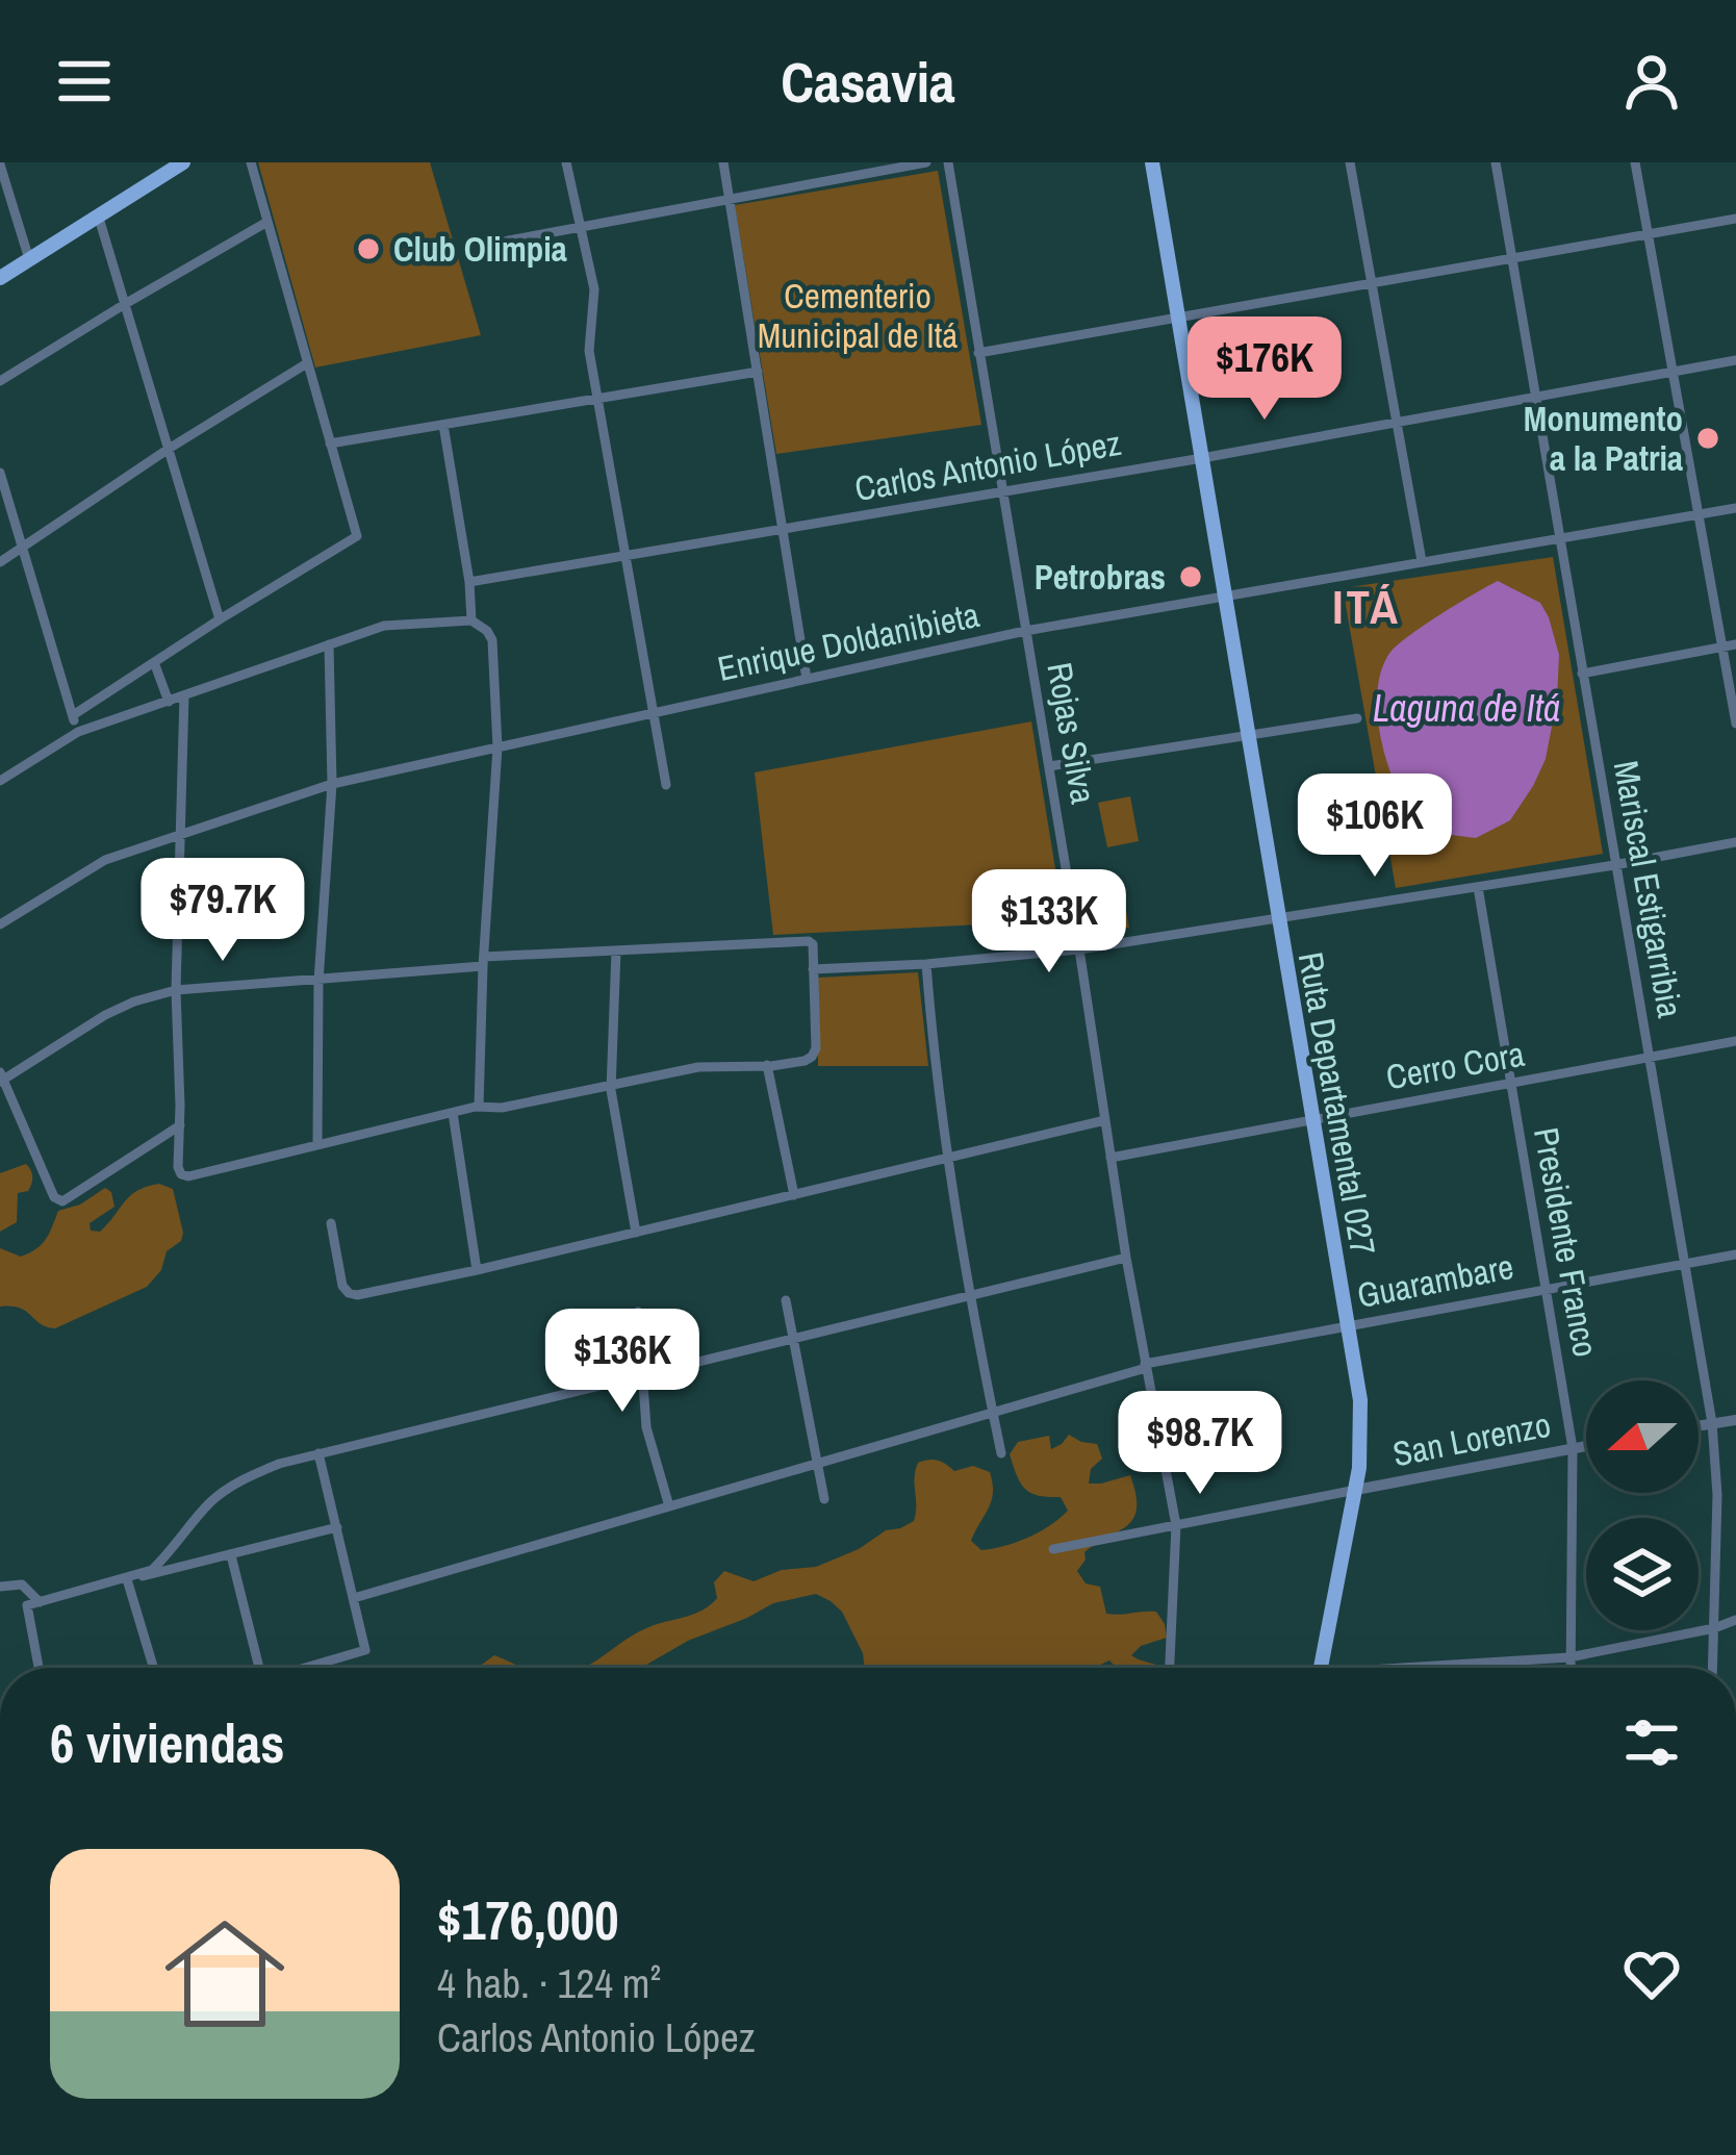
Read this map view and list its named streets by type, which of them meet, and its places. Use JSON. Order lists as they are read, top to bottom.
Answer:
{
  "streets": {
    "main road": ["Ruta Departamental 027"],
    "street": [
      "Carlos Antonio López",
      "Enrique Doldanibieta",
      "Rojas Silva",
      "Mariscal Estigarribia",
      "Cerro Cora",
      "Presidente Franco",
      "Guarambare",
      "San Lorenzo"
    ]
  },
  "crossings": [
    ["Carlos Antonio López", "Rojas Silva"],
    ["Carlos Antonio López", "Mariscal Estigarribia"],
    ["Carlos Antonio López", "Ruta Departamental 027"],
    ["Enrique Doldanibieta", "Rojas Silva"],
    ["Enrique Doldanibieta", "Mariscal Estigarribia"],
    ["Enrique Doldanibieta", "Ruta Departamental 027"],
    ["Rojas Silva", "Cerro Cora"],
    ["Rojas Silva", "Guarambare"],
    ["Rojas Silva", "San Lorenzo"],
    ["Mariscal Estigarribia", "Cerro Cora"],
    ["Mariscal Estigarribia", "Guarambare"],
    ["Cerro Cora", "Ruta Departamental 027"],
    ["Cerro Cora", "Presidente Franco"],
    ["Ruta Departamental 027", "Guarambare"],
    ["Ruta Departamental 027", "San Lorenzo"],
    ["Presidente Franco", "Guarambare"],
    ["Presidente Franco", "San Lorenzo"]
  ],
  "districts": ["ITÁ"],
  "water": ["Laguna de Itá"],
  "parks": ["Cementerio Municipal de Itá"],
  "places": ["Club Olimpia", "Monumento a la Patria", "Petrobras"],
  "north": "left",
  "page": {
    "header": "Casavia",
    "price": [
      "$176K",
      "$106K",
      "$79.7K",
      "$133K",
      "$136K",
      "$98.7K"
    ],
    "heading": "6 viviendas",
    "list": [
      {
        "name": "$176,000",
        "note": "4 hab. · 124 m² · Carlos Antonio López"
      }
    ]
  }
}
